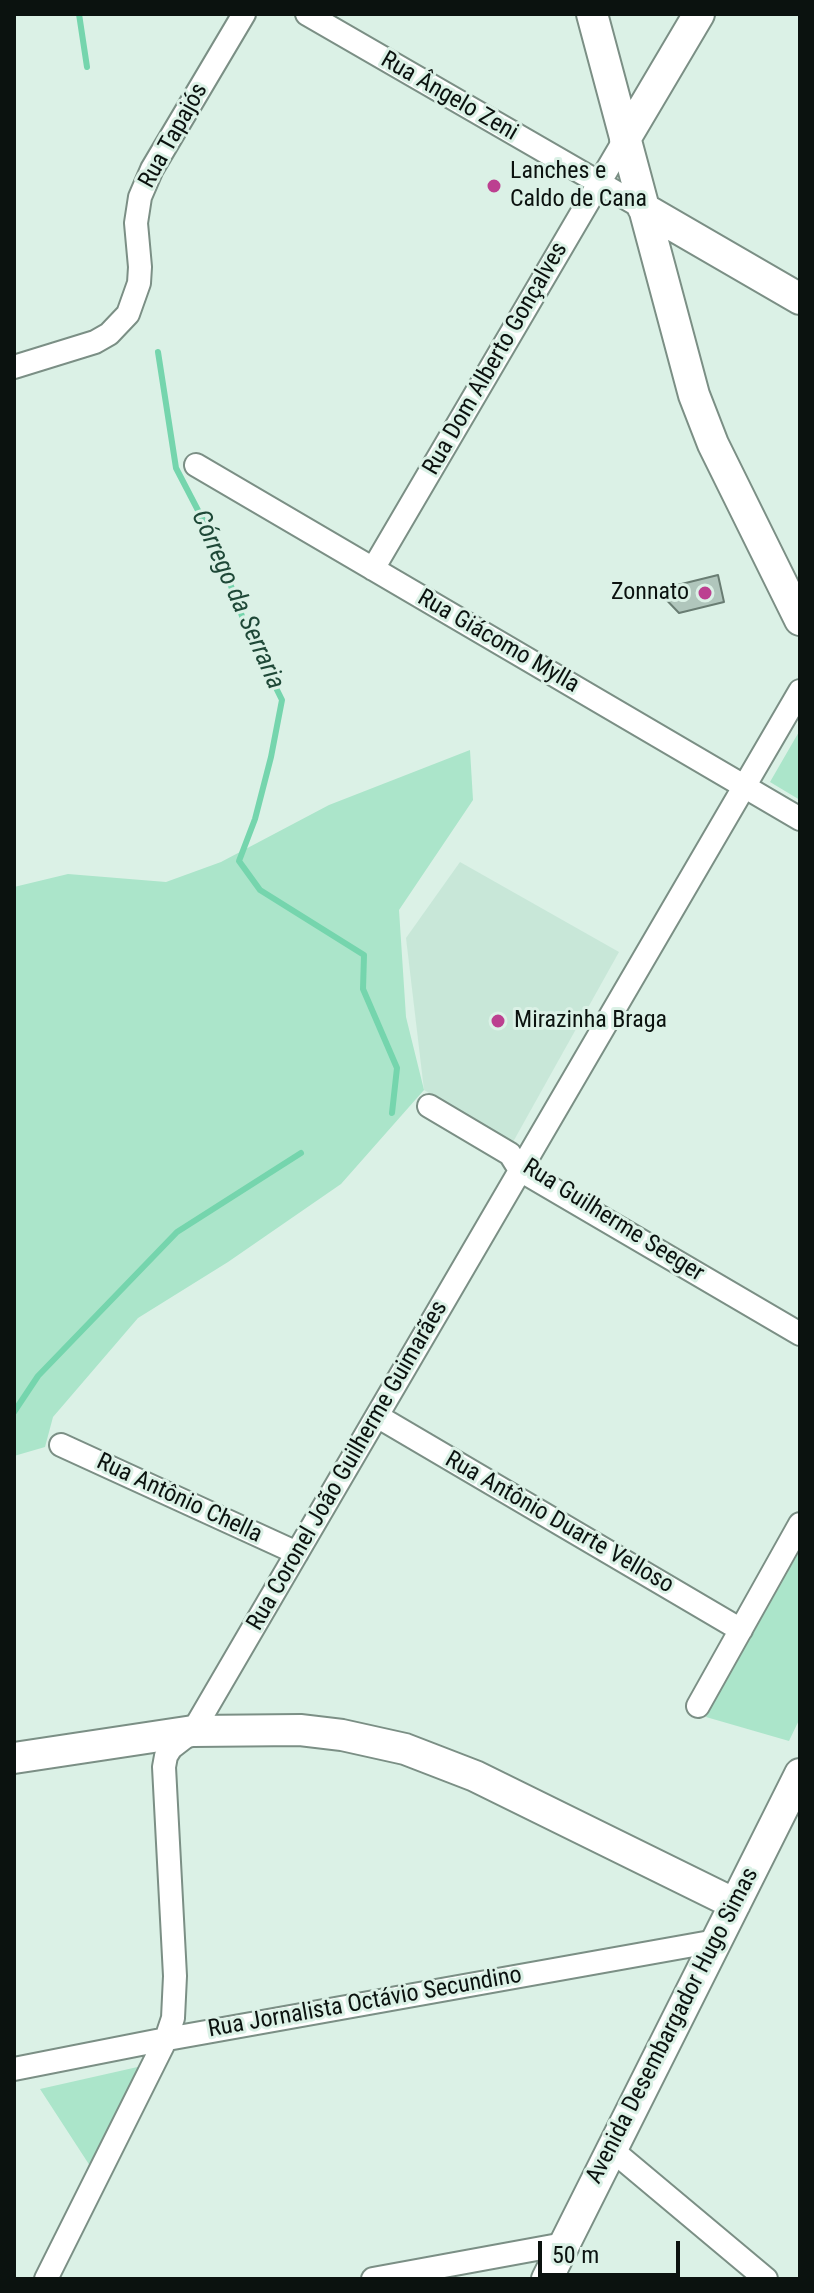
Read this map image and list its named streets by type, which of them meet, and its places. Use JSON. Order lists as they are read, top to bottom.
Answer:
{
  "streets": {
    "main road": ["Rua Ângelo Zeni", "Rua Dom Alberto Gonçalves", "Avenida Desembargador Hugo Simas"],
    "street": [
      "Rua Tapajós",
      "Rua Giácomo Mylla",
      "Rua Guilherme Seeger",
      "Rua Coronel João Guilherme Guimarães",
      "Rua Antônio Chella",
      "Rua Antônio Duarte Velloso",
      "Rua Jornalista Octávio Secundino"
    ]
  },
  "crossings": [
    ["Rua Ângelo Zeni", "Rua Dom Alberto Gonçalves"],
    ["Rua Dom Alberto Gonçalves", "Rua Giácomo Mylla"],
    ["Rua Giácomo Mylla", "Rua Coronel João Guilherme Guimarães"],
    ["Rua Guilherme Seeger", "Rua Coronel João Guilherme Guimarães"],
    ["Rua Coronel João Guilherme Guimarães", "Rua Antônio Chella"],
    ["Rua Coronel João Guilherme Guimarães", "Rua Antônio Duarte Velloso"],
    ["Rua Coronel João Guilherme Guimarães", "Rua Jornalista Octávio Secundino"],
    ["Rua Jornalista Octávio Secundino", "Avenida Desembargador Hugo Simas"]
  ],
  "water": ["Córrego da Serraria"],
  "places": ["Lanches e Caldo de Cana", "Zonnato", "Mirazinha Braga"],
  "scale_bar": "50 m"
}
